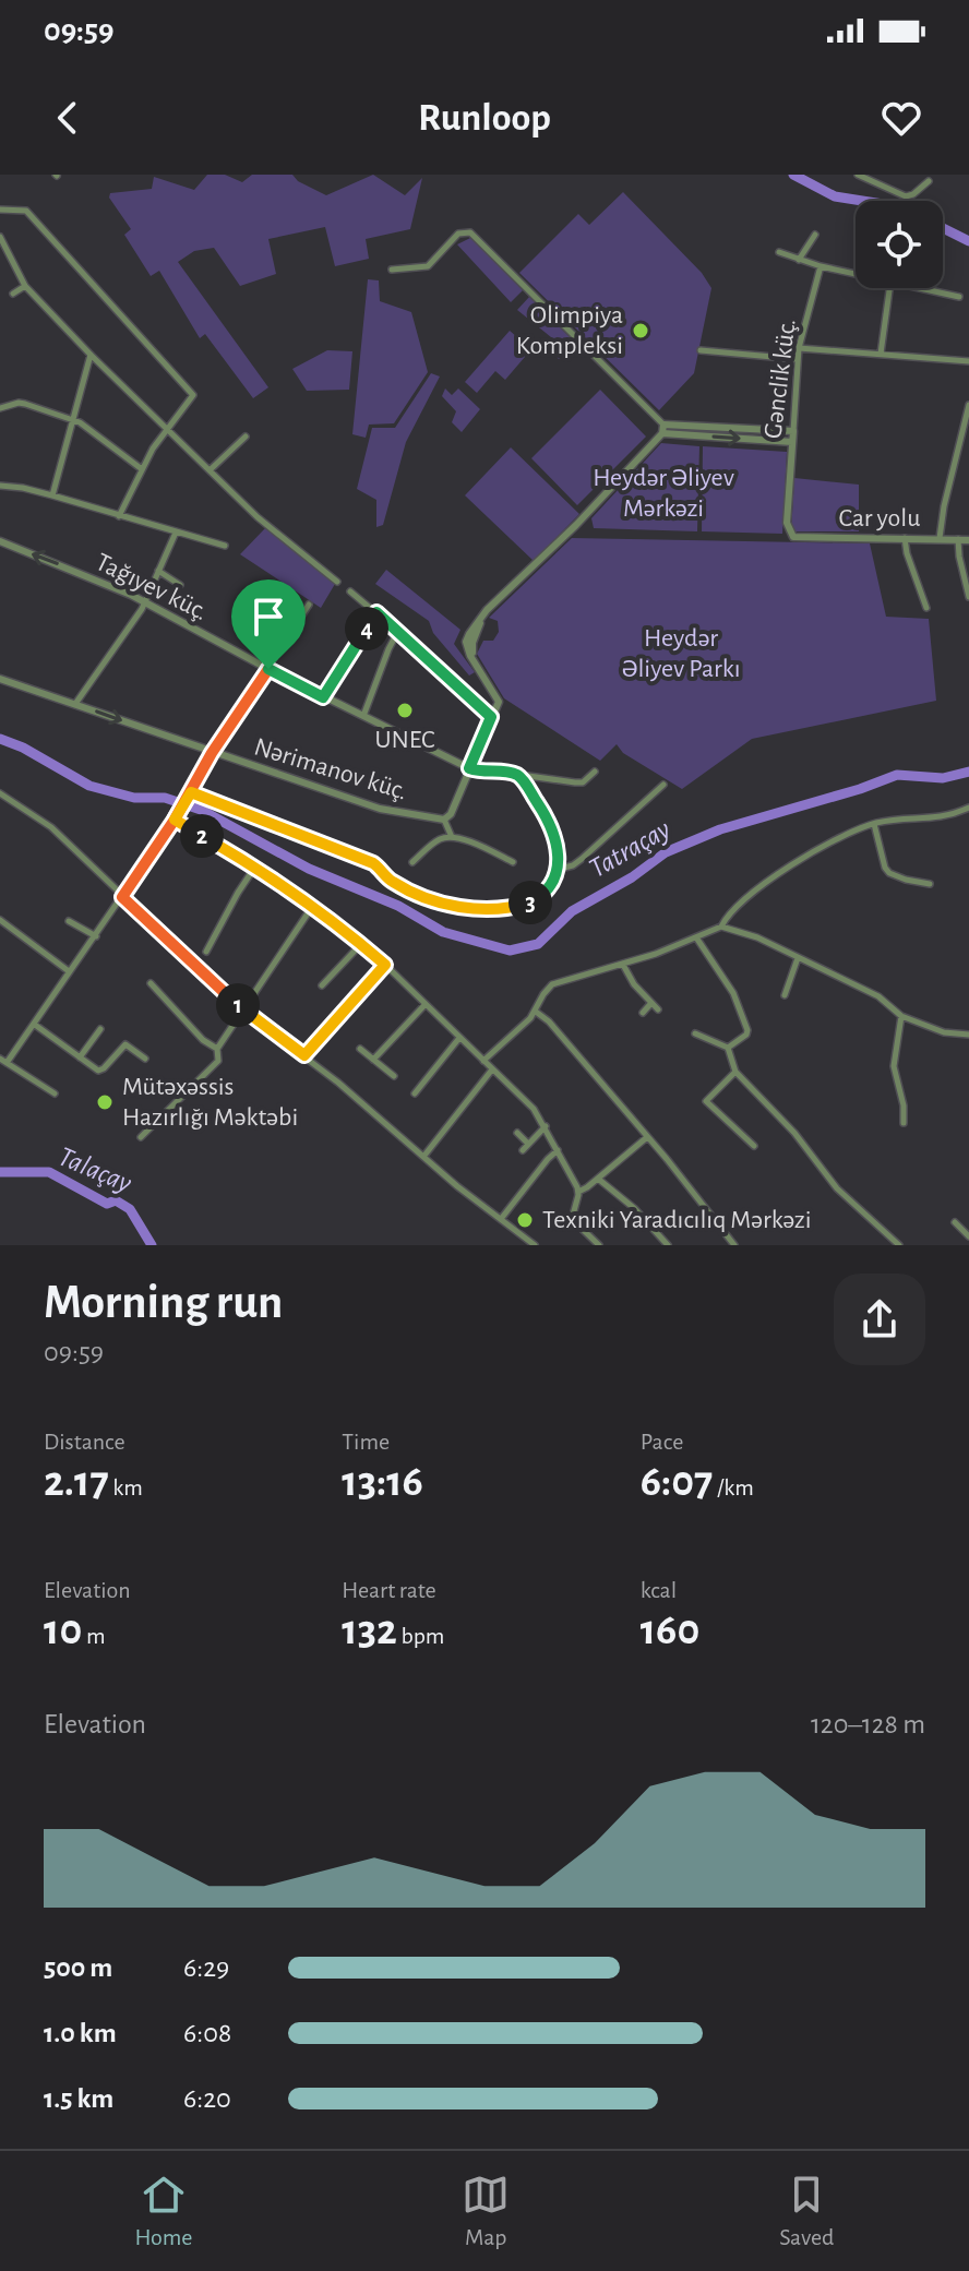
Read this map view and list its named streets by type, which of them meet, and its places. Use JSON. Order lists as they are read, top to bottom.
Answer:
{
  "streets": {
    "street": [
      "Gənclik küç.",
      "Car yolu",
      "Tağıyev küç.",
      "Nərimanov küç."
    ]
  },
  "crossings": [
    ["Gənclik küç.", "Car yolu"]
  ],
  "water": ["Tatraçay", "Talaçay"],
  "parks": ["Heydər Əliyev Mərkəzi", "Heydər Əliyev Parkı"],
  "places": [
    "Olimpiya Kompleksi",
    "UNEC",
    "Mütəxəssis Hazırlığı Məktəbi",
    "Texniki Yaradıcılıq Mərkəzi"
  ],
  "page": {
    "status": "09:59",
    "header": "Runloop",
    "pins": [
      "4",
      "2",
      "3",
      "1"
    ],
    "heading": ["Morning run", "09:59"],
    "stats": [
      ["Distance", "2.17 km"],
      ["Time", "13:16"],
      ["Pace", "6:07 /km"],
      ["Elevation", "10 m"],
      ["Heart rate", "132 bpm"],
      ["kcal", "160"]
    ],
    "chart": ["Elevation", "120–128 m"],
    "list": [
      {
        "name": "500 m",
        "note": "6:29"
      },
      {
        "name": "1.0 km",
        "note": "6:08"
      },
      {
        "name": "1.5 km",
        "note": "6:20"
      }
    ],
    "tabs": ["Home", "Map", "Saved"]
  }
}
